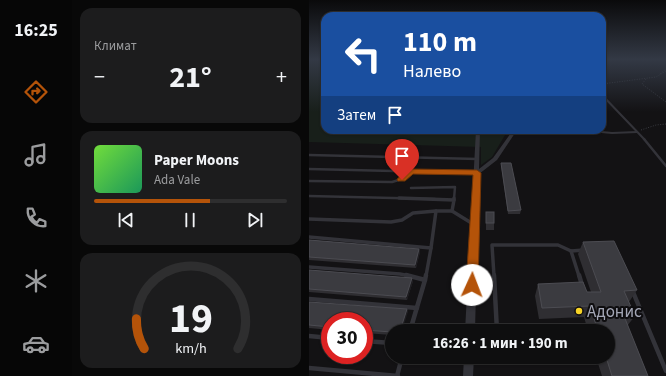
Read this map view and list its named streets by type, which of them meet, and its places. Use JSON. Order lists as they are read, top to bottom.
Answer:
{
  "places": ["Адонис"],
  "page": {
    "tabs": "16:25",
    "tile": "Климат",
    "turn": ["110 m", "Налево"],
    "heat": ["−", "21°", "+"],
    "then": "Затем",
    "song": ["Paper Moons", "Ada Vale"],
    "limit": "30",
    "trip": "16:26 · 1 мин · 190 m",
    "gauge": ["19", "km/h"]
  }
}
